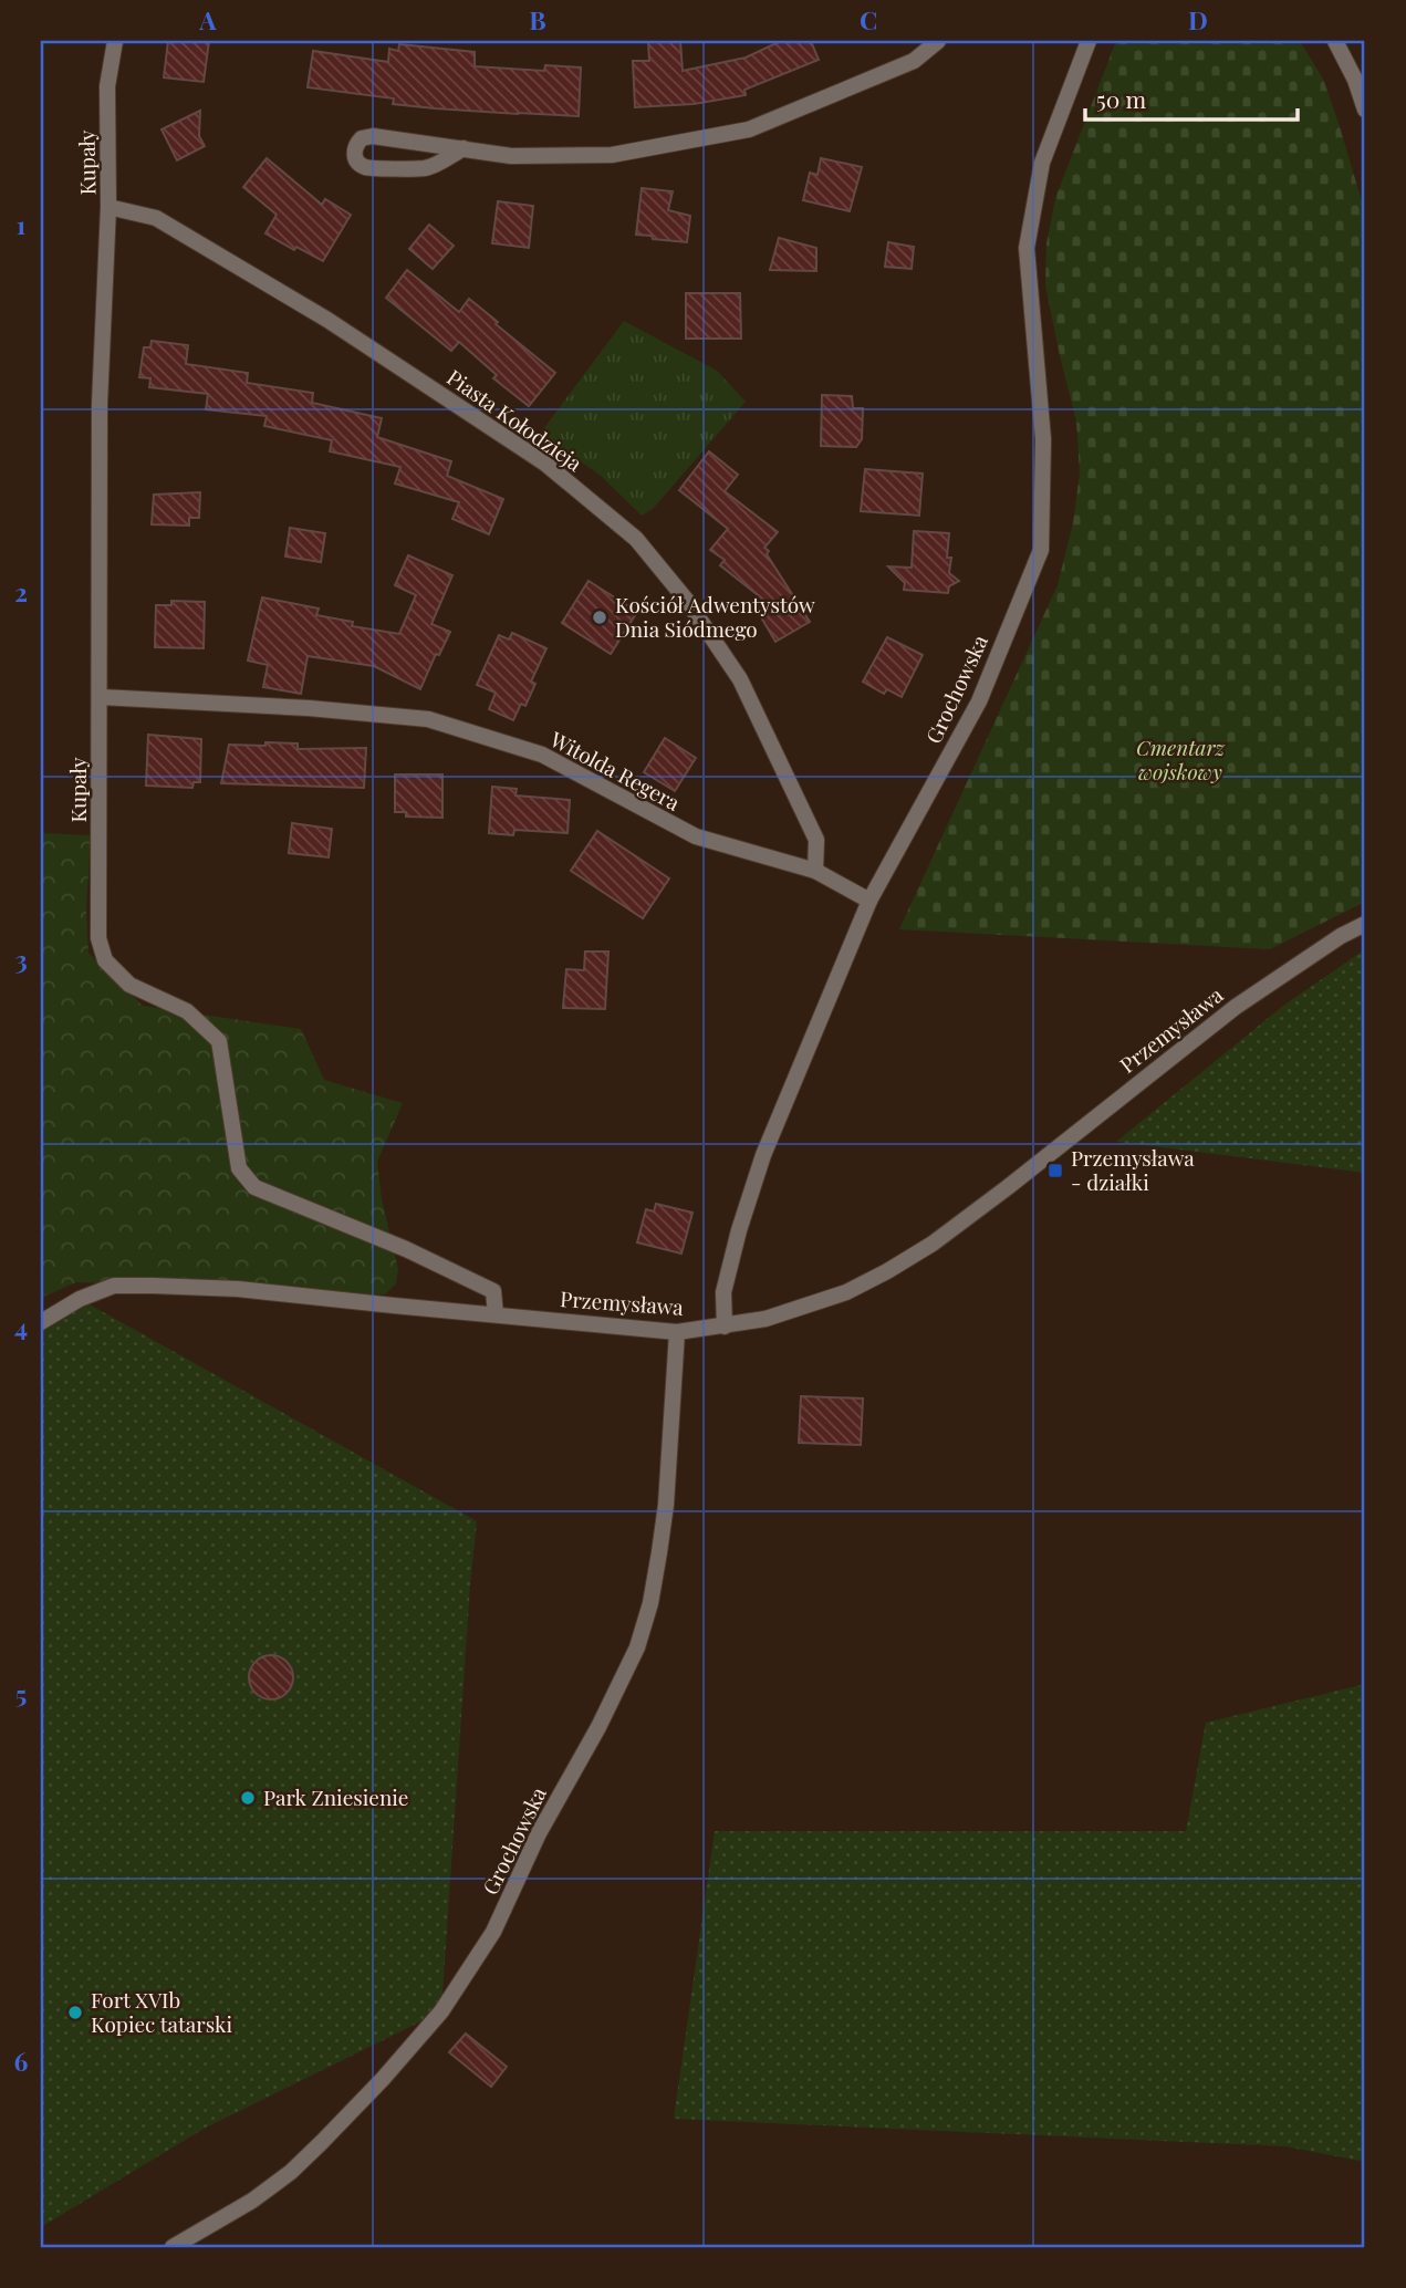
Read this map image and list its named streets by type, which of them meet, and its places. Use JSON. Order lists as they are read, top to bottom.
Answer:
{
  "streets": {
    "street": [
      "Kupały",
      "Piasta Kołodzieja",
      "Grochowska",
      "Witolda Regera",
      "Przemysława"
    ]
  },
  "crossings": [
    ["Kupały", "Piasta Kołodzieja"],
    ["Kupały", "Witolda Regera"],
    ["Kupały", "Przemysława"],
    ["Piasta Kołodzieja", "Witolda Regera"],
    ["Grochowska", "Witolda Regera"],
    ["Grochowska", "Przemysława"]
  ],
  "parks": ["Cmentarz wojskowy"],
  "places": {
    "other": ["Kościół Adwentystów Dnia Siódmego", "Park Zniesienie", "Fort XVIb Kopiec tatarski"],
    "transit": ["Przemysława - działki"]
  },
  "scale_bar": "50 m",
  "grid": {
    "columns": [
      "A",
      "B",
      "C",
      "D"
    ],
    "rows": [
      "1",
      "2",
      "3",
      "4",
      "5",
      "6"
    ]
  }
}
